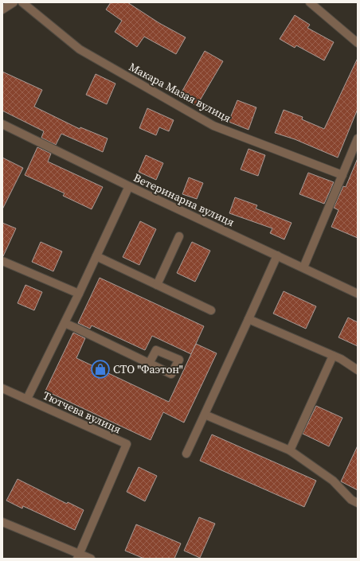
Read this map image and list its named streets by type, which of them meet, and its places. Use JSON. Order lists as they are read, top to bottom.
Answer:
{
  "streets": {
    "street": ["Макара Мазая вулиця", "Ветеринарна вулиця", "Тютчева вулиця"]
  },
  "places": {
    "shop": ["СТО \"Фаэтон\""]
  }
}
